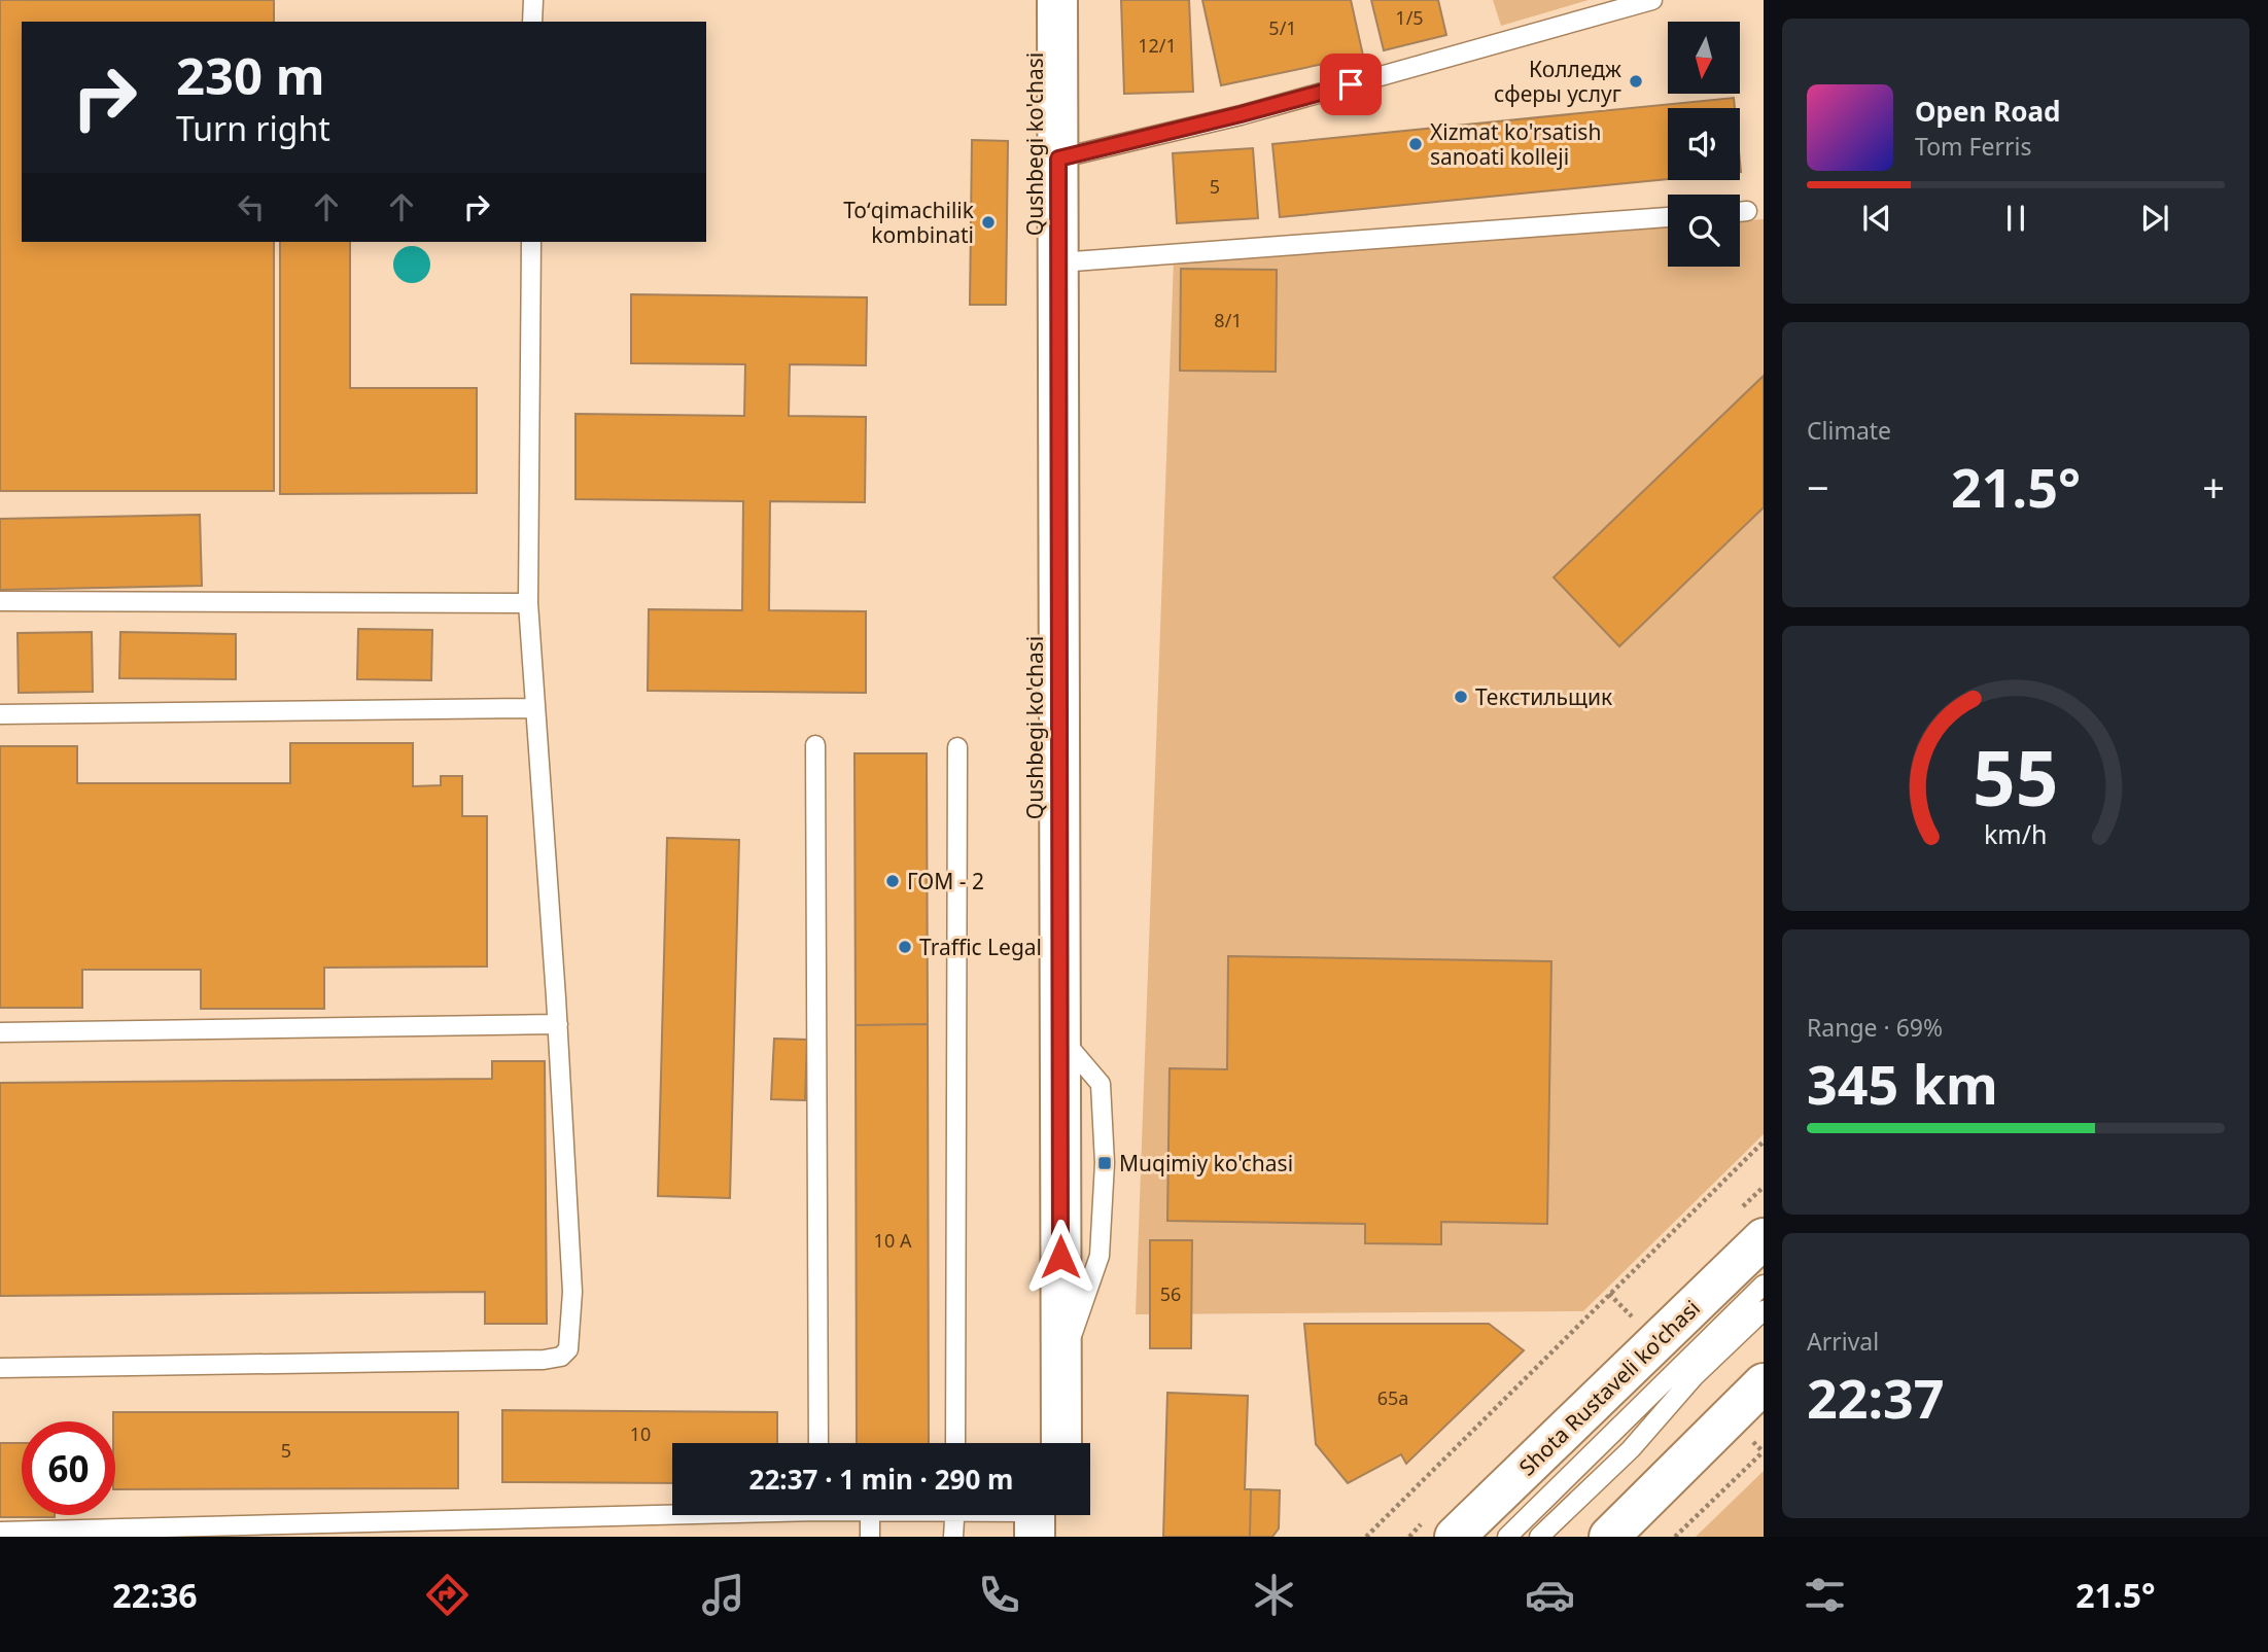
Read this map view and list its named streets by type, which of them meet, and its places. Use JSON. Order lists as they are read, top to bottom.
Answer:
{
  "streets": {
    "main road": ["Qushbegi ko'chasi", "Shota Rustaveli ko'chasi"]
  },
  "places": {
    "other": [
      "Колледж сферы услуг",
      "Xizmat ko'rsatish sanoati kolleji",
      "Toʻqimachilik kombinati",
      "Текстильщик",
      "ГОМ - 2",
      "Traffic Legal"
    ],
    "transit": ["Muqimiy ko'chasi"]
  },
  "house_numbers": [
    "1/5",
    "5/1",
    "12/1",
    "5",
    "8/1",
    "10 A",
    "56",
    "65a",
    "10",
    "5"
  ],
  "north": "bottom",
  "page": {
    "turn": ["230 m", "Turn right"],
    "song": ["Open Road", "Tom Ferris"],
    "tile": [
      "Climate",
      ["Range · 69%", "345 km"],
      ["Arrival", "22:37"]
    ],
    "heat": ["−", "21.5°", "+"],
    "limit": "60",
    "trip": "22:37 · 1 min · 290 m",
    "tabs": ["22:36", "21.5°"],
    "gauge": ["55", "km/h"]
  }
}
